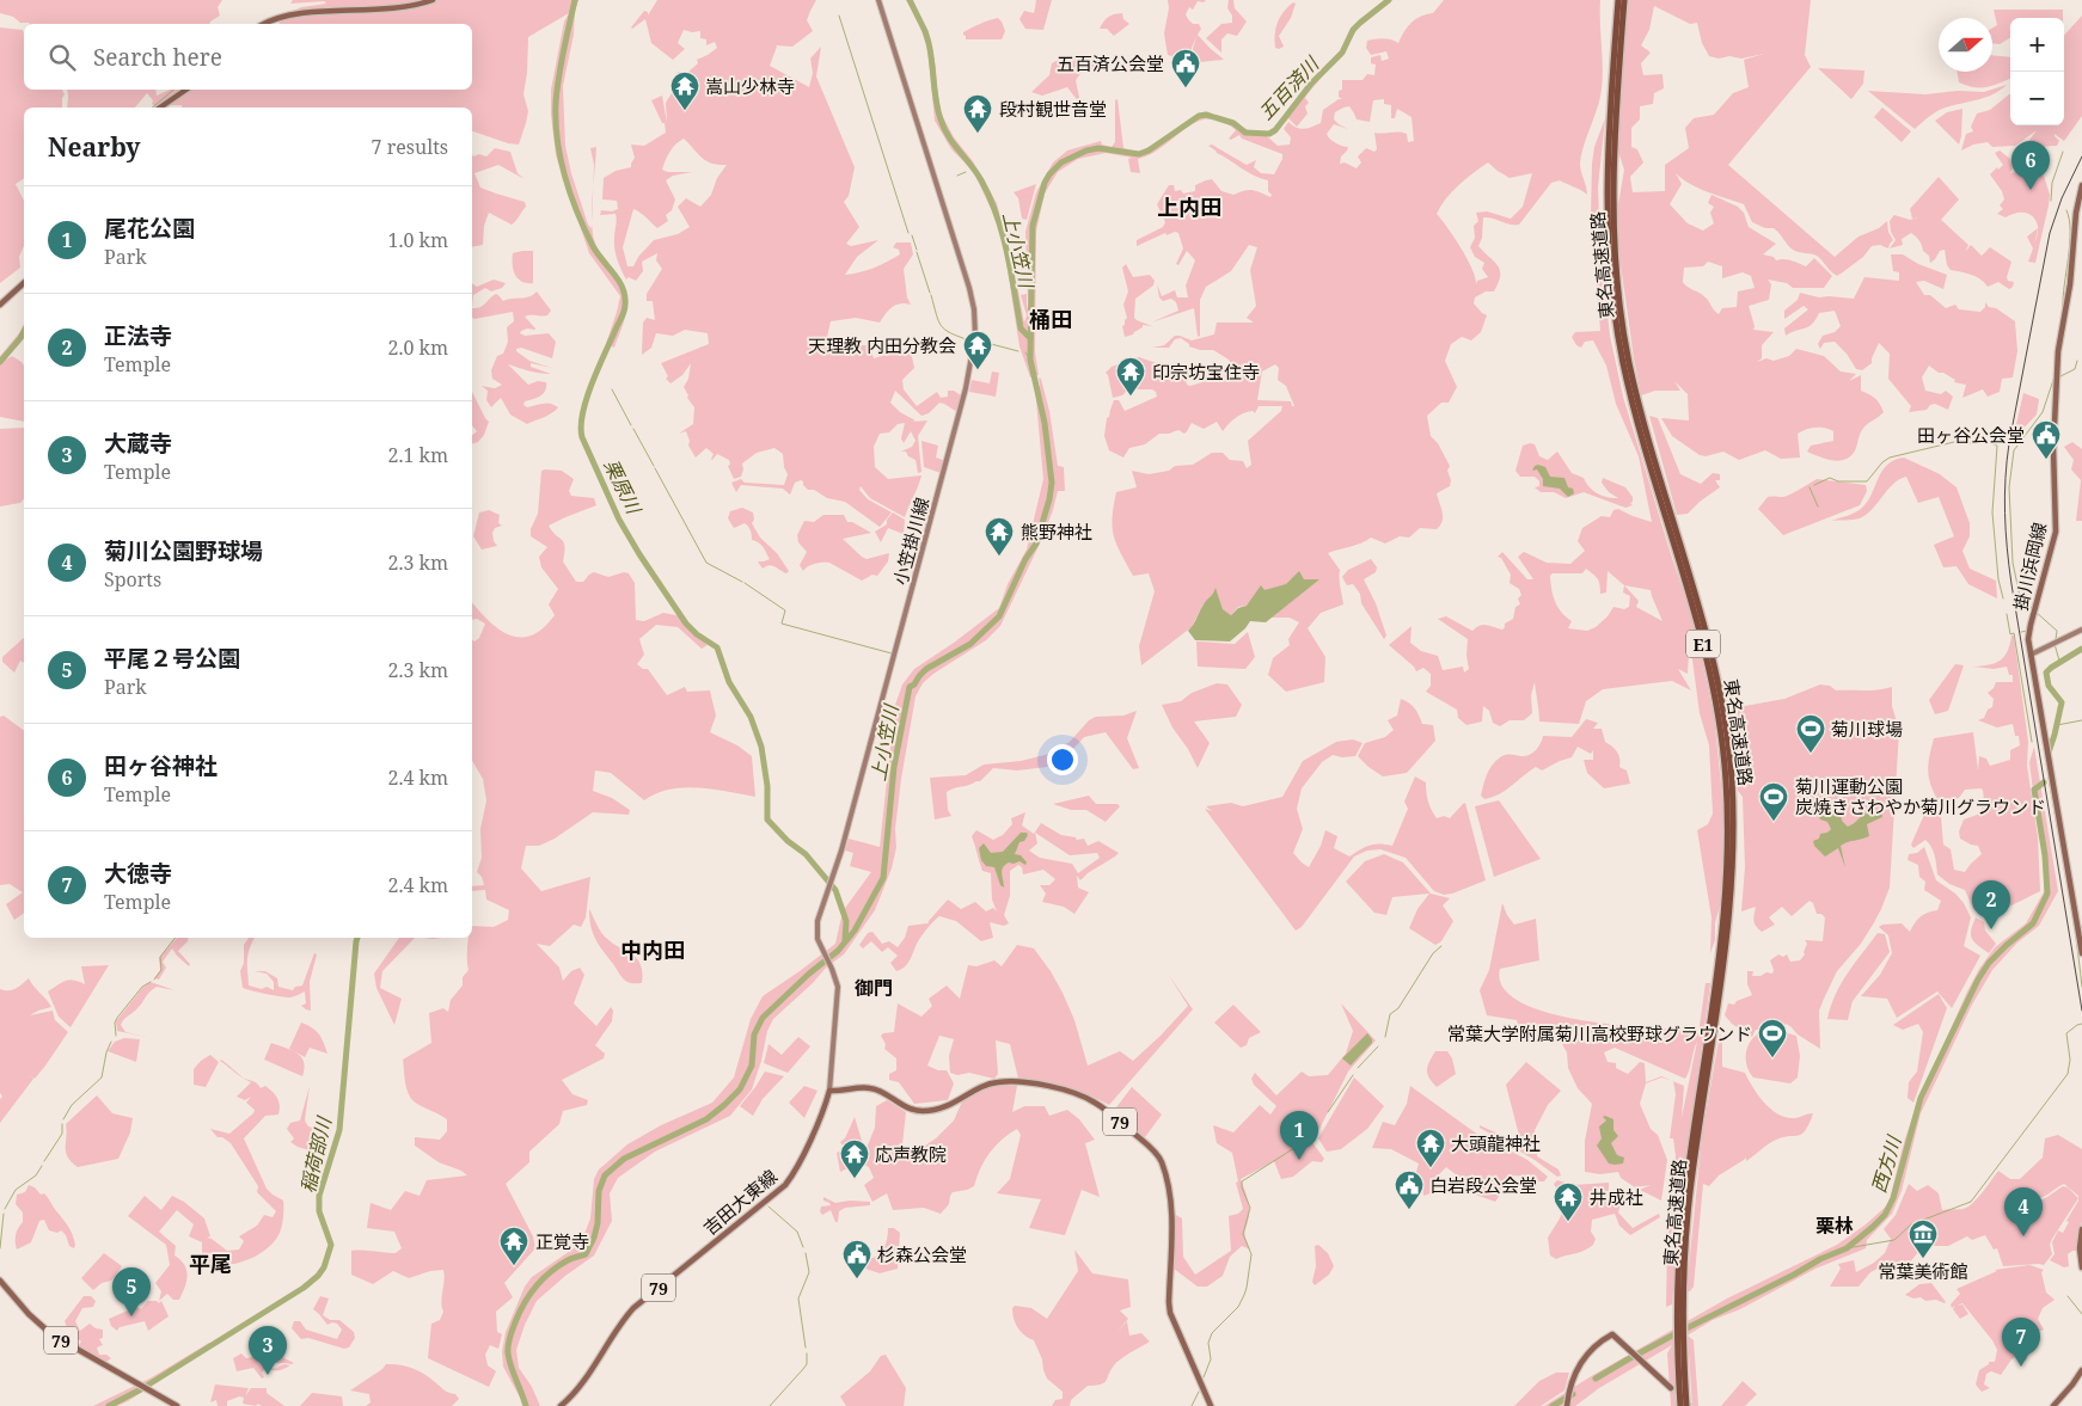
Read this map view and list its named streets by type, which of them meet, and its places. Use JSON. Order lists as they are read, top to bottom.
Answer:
{
  "streets": {
    "highway": ["東名高速道路", "E1"],
    "main road": [
      "小笠掛川線",
      "掛川浜岡線",
      "79",
      "吉田大東線"
    ]
  },
  "crossings": [
    ["小笠掛川線", "79"],
    ["小笠掛川線", "吉田大東線"],
    ["79", "吉田大東線"]
  ],
  "districts": [
    "上内田",
    "桶田",
    "中内田",
    "御門",
    "栗林",
    "平尾"
  ],
  "water": [
    "五百済川",
    "上小笠川",
    "栗原川",
    "稲荷部川",
    "西方川"
  ],
  "places": {
    "public building": [
      "五百済公会堂",
      "田ヶ谷公会堂",
      "白岩段公会堂",
      "杉森公会堂"
    ],
    "temple": [
      "嵩山少林寺",
      "段村観世音堂",
      "天理教 内田分教会",
      "印宗坊宝住寺",
      "熊野神社",
      "大頭龍神社",
      "応声教院",
      "井成社",
      "正覚寺"
    ],
    "sports": ["菊川球場", "菊川運動公園 炭焼きさわやか菊川グラウンド", "常葉大学附属菊川高校野球グラウンド"],
    "museum": ["常葉美術館"]
  },
  "north": "right",
  "page": {
    "map_buttons": ["+", "−"],
    "search": "Search here",
    "heading": ["Nearby", "7 results"],
    "pins": [
      "6",
      "2",
      "1",
      "4",
      "5",
      "7",
      "3"
    ],
    "list": [
      {
        "mark": "1",
        "name": "尾花公園",
        "note": "Park",
        "value": "1.0 km"
      },
      {
        "mark": "2",
        "name": "正法寺",
        "note": "Temple",
        "value": "2.0 km"
      },
      {
        "mark": "3",
        "name": "大蔵寺",
        "note": "Temple",
        "value": "2.1 km"
      },
      {
        "mark": "4",
        "name": "菊川公園野球場",
        "note": "Sports",
        "value": "2.3 km"
      },
      {
        "mark": "5",
        "name": "平尾２号公園",
        "note": "Park",
        "value": "2.3 km"
      },
      {
        "mark": "6",
        "name": "田ヶ谷神社",
        "note": "Temple",
        "value": "2.4 km"
      },
      {
        "mark": "7",
        "name": "大徳寺",
        "note": "Temple",
        "value": "2.4 km"
      }
    ]
  }
}
